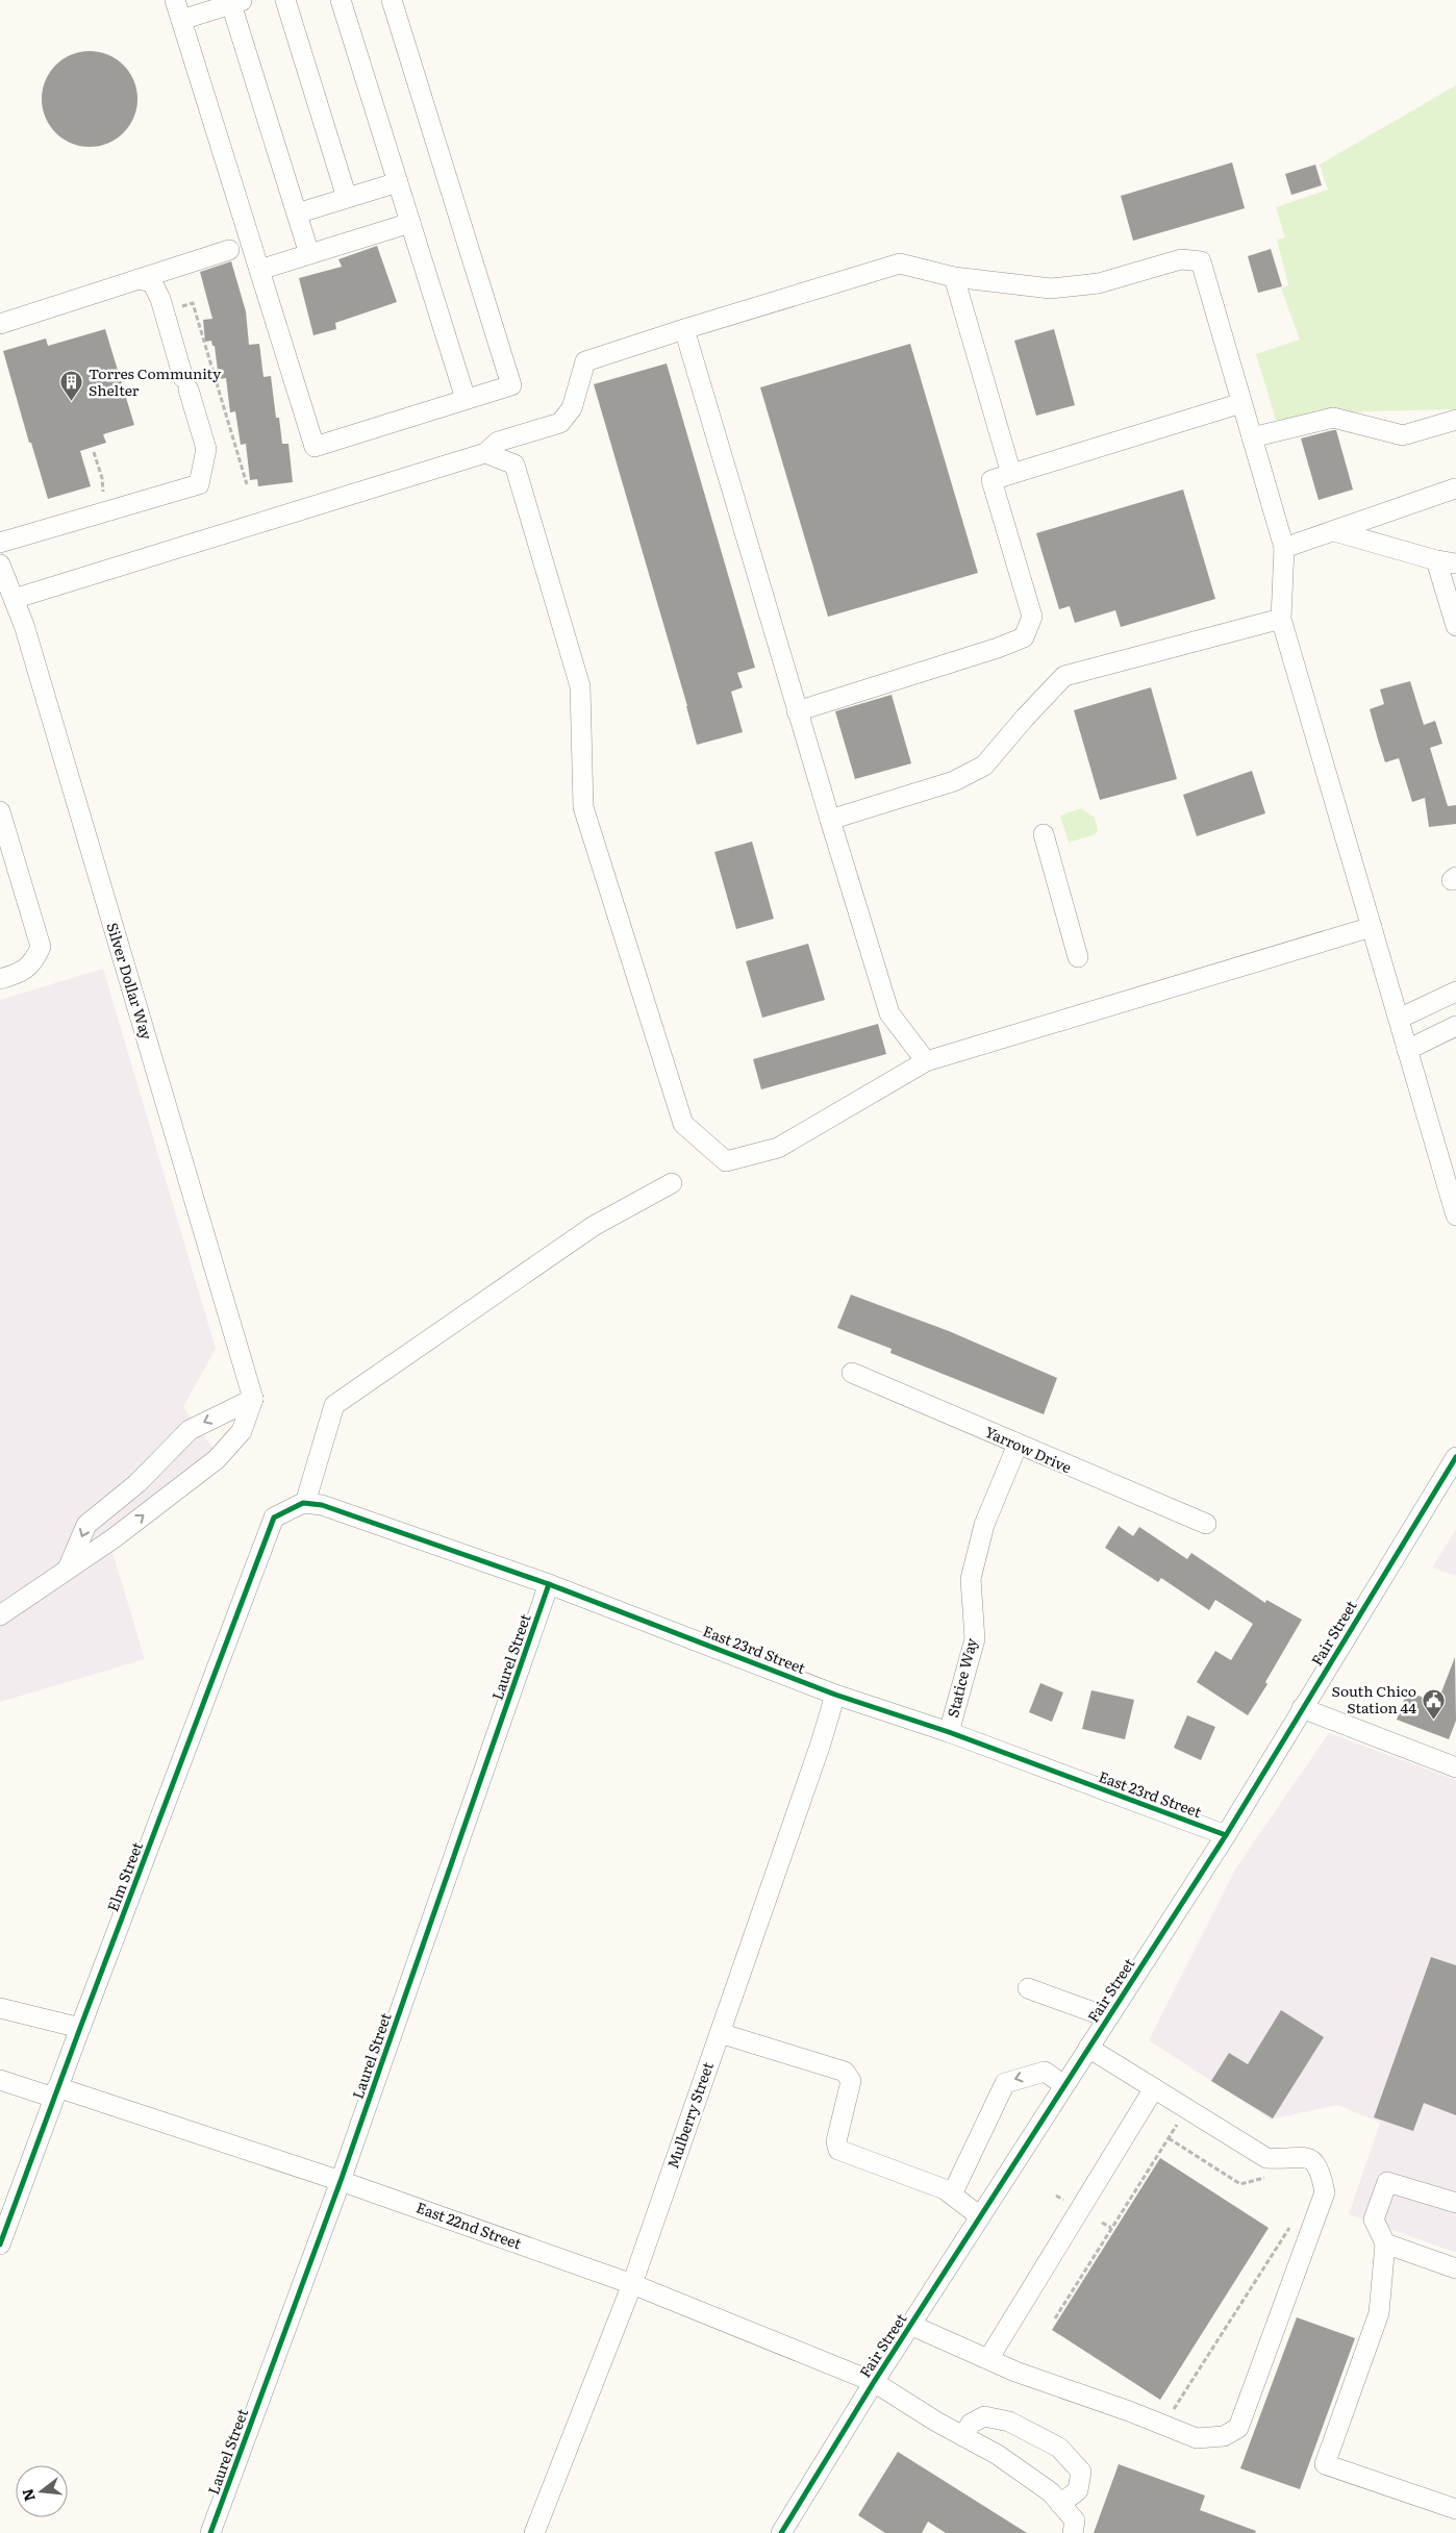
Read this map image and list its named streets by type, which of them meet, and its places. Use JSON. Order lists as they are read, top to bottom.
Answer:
{
  "streets": {
    "street": [
      "Silver Dollar Way",
      "Yarrow Drive",
      "Fair Street",
      "East 23rd Street",
      "Laurel Street",
      "Statice Way",
      "Elm Street",
      "Mulberry Street",
      "East 22nd Street"
    ]
  },
  "crossings": [
    ["Yarrow Drive", "Statice Way"],
    ["Fair Street", "East 23rd Street"],
    ["Fair Street", "East 22nd Street"],
    ["East 23rd Street", "Laurel Street"],
    ["East 23rd Street", "Statice Way"],
    ["East 23rd Street", "Elm Street"],
    ["East 23rd Street", "Mulberry Street"],
    ["Laurel Street", "East 22nd Street"],
    ["Elm Street", "East 22nd Street"],
    ["Mulberry Street", "East 22nd Street"]
  ],
  "places": {
    "building": ["Torres Community Shelter"],
    "public building": ["South Chico Station 44"]
  },
  "north": "left"
}
